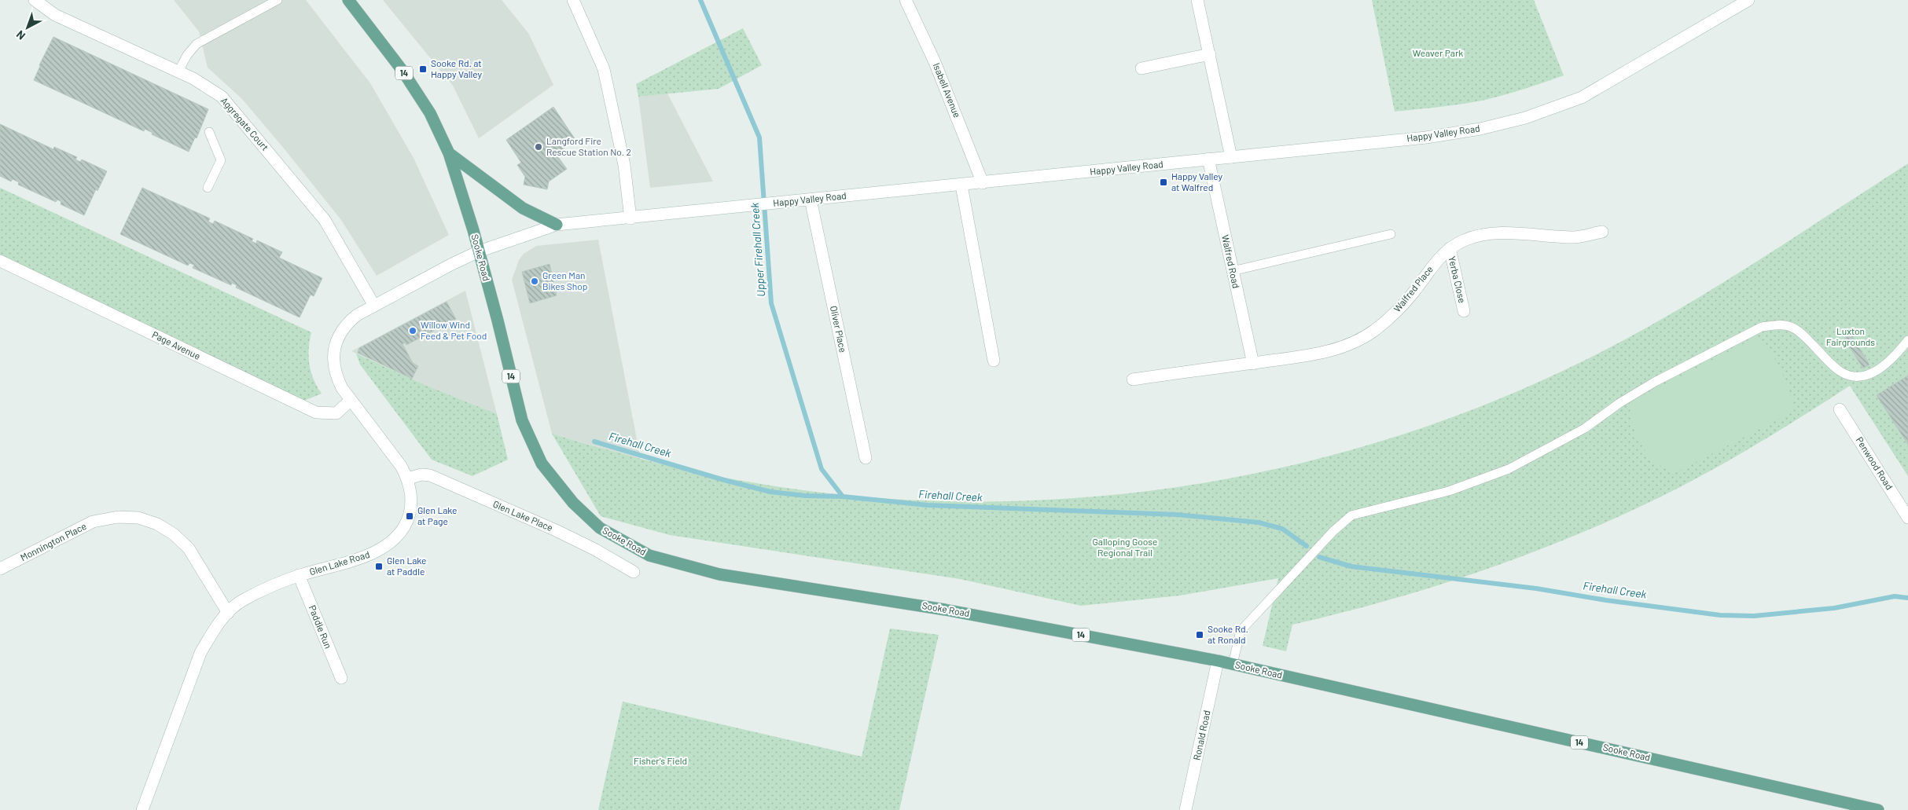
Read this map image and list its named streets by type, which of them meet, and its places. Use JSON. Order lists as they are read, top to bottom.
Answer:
{
  "streets": {
    "main road": ["14", "Sooke Road"],
    "street": [
      "Isabell Avenue",
      "Aggregate Court",
      "Happy Valley Road",
      "Walfred Road",
      "Yerba Close",
      "Walfred Place",
      "Oliver Place",
      "Page Avenue",
      "Penwood Road",
      "Glen Lake Place",
      "Monnington Place",
      "Glen Lake Road",
      "Paddle Run",
      "Ronald Road"
    ]
  },
  "crossings": [
    ["Isabell Avenue", "Happy Valley Road"],
    ["Aggregate Court", "Glen Lake Road"],
    ["Happy Valley Road", "Sooke Road"],
    ["Happy Valley Road", "Walfred Road"],
    ["Happy Valley Road", "Oliver Place"],
    ["Happy Valley Road", "Glen Lake Road"],
    ["Sooke Road", "Glen Lake Road"],
    ["Sooke Road", "Ronald Road"],
    ["Walfred Road", "Walfred Place"],
    ["Yerba Close", "Walfred Place"],
    ["Page Avenue", "Glen Lake Road"],
    ["Glen Lake Place", "Glen Lake Road"],
    ["Monnington Place", "Glen Lake Road"],
    ["Glen Lake Road", "Paddle Run"]
  ],
  "water": ["Upper Firehall Creek", "Firehall Creek"],
  "parks": [
    "Weaver Park",
    "Luxton Fairgrounds",
    "Galloping Goose Regional Trail",
    "Fisher's Field"
  ],
  "places": {
    "transit": [
      "Sooke Rd. at Happy Valley",
      "Happy Valley at Walfred",
      "Glen Lake at Page",
      "Glen Lake at Paddle",
      "Sooke Rd. at Ronald"
    ],
    "other": ["Langford Fire Rescue Station No. 2", "Green Man Bikes Shop", "Willow Wind Feed & Pet Food"]
  },
  "north": "bottom left"
}
